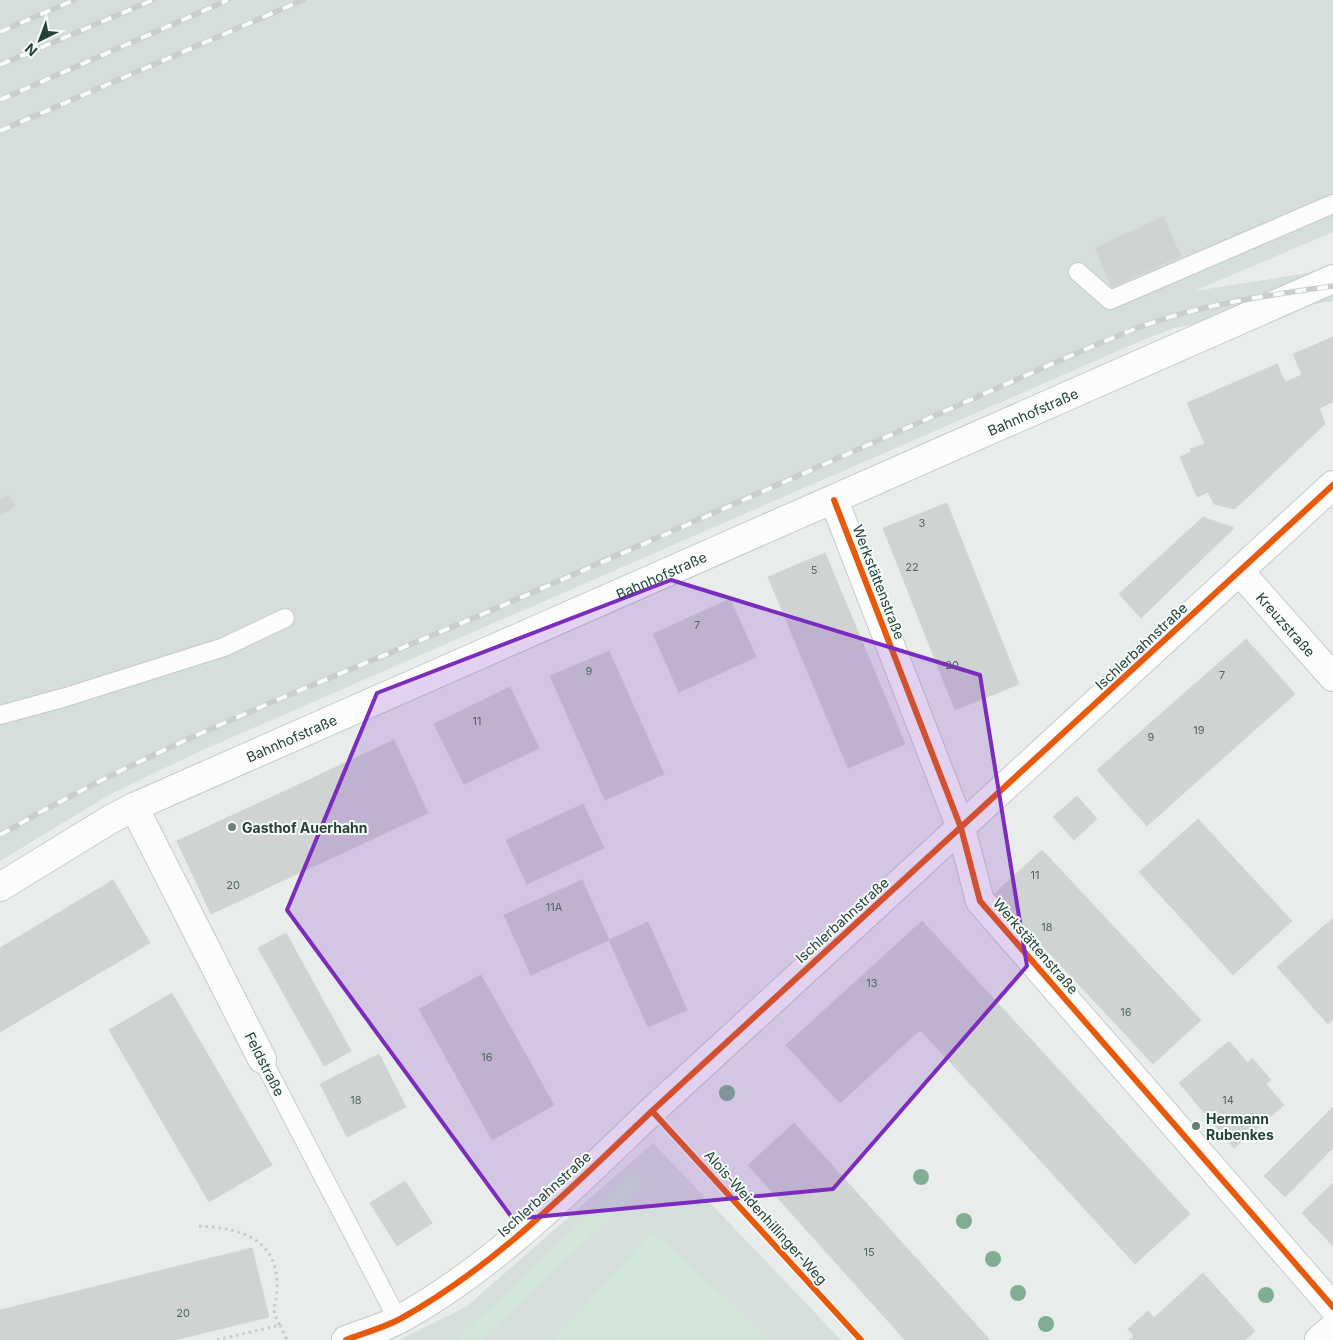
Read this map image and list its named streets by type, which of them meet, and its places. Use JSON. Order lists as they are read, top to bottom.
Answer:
{
  "streets": {
    "street": [
      "Bahnhofstraße",
      "Werkstättenstraße",
      "Kreuzstraße",
      "Ischlerbahnstraße",
      "Feldstraße"
    ],
    "cycle path": ["Alois-Weidenhillinger-Weg"]
  },
  "crossings": [
    ["Bahnhofstraße", "Werkstättenstraße"],
    ["Bahnhofstraße", "Feldstraße"],
    ["Werkstättenstraße", "Ischlerbahnstraße"],
    ["Kreuzstraße", "Ischlerbahnstraße"],
    ["Ischlerbahnstraße", "Feldstraße"]
  ],
  "places": ["Gasthof Auerhahn", "Hermann Rubenkes"],
  "house_numbers": [
    "3",
    "22",
    "5",
    "7",
    "20",
    "9",
    "7",
    "11",
    "19",
    "9",
    "11",
    "20",
    "11A",
    "18",
    "13",
    "16",
    "16",
    "18",
    "14",
    "15",
    "20"
  ],
  "north": "bottom left"
}
